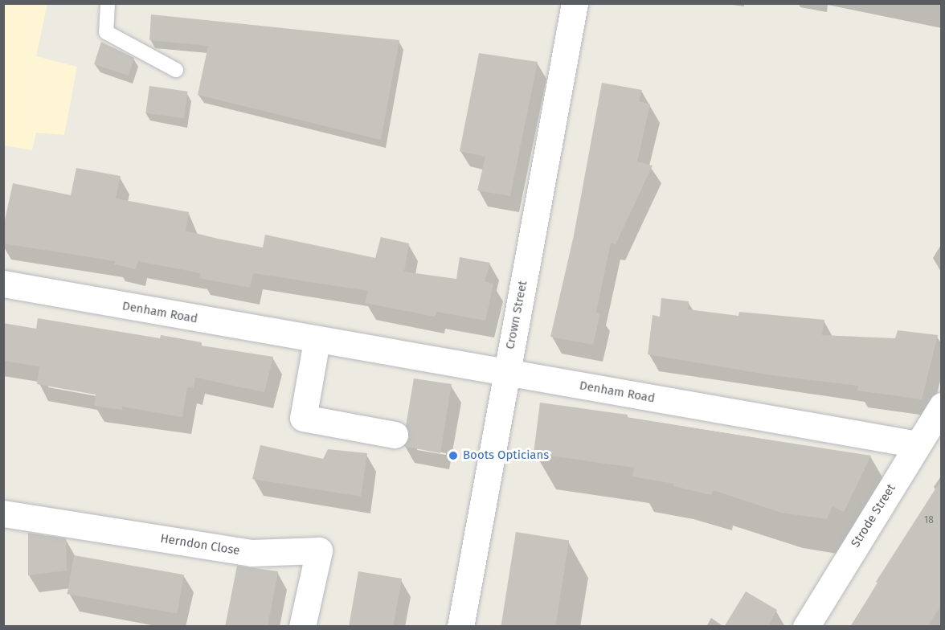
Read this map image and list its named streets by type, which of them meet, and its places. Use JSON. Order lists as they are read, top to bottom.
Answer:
{
  "streets": {
    "street": [
      "Denham Road",
      "Crown Street",
      "Strode Street",
      "Herndon Close"
    ]
  },
  "crossings": [
    ["Denham Road", "Crown Street"],
    ["Denham Road", "Strode Street"]
  ],
  "places": ["Boots Opticians"],
  "house_numbers": ["18"]
}
